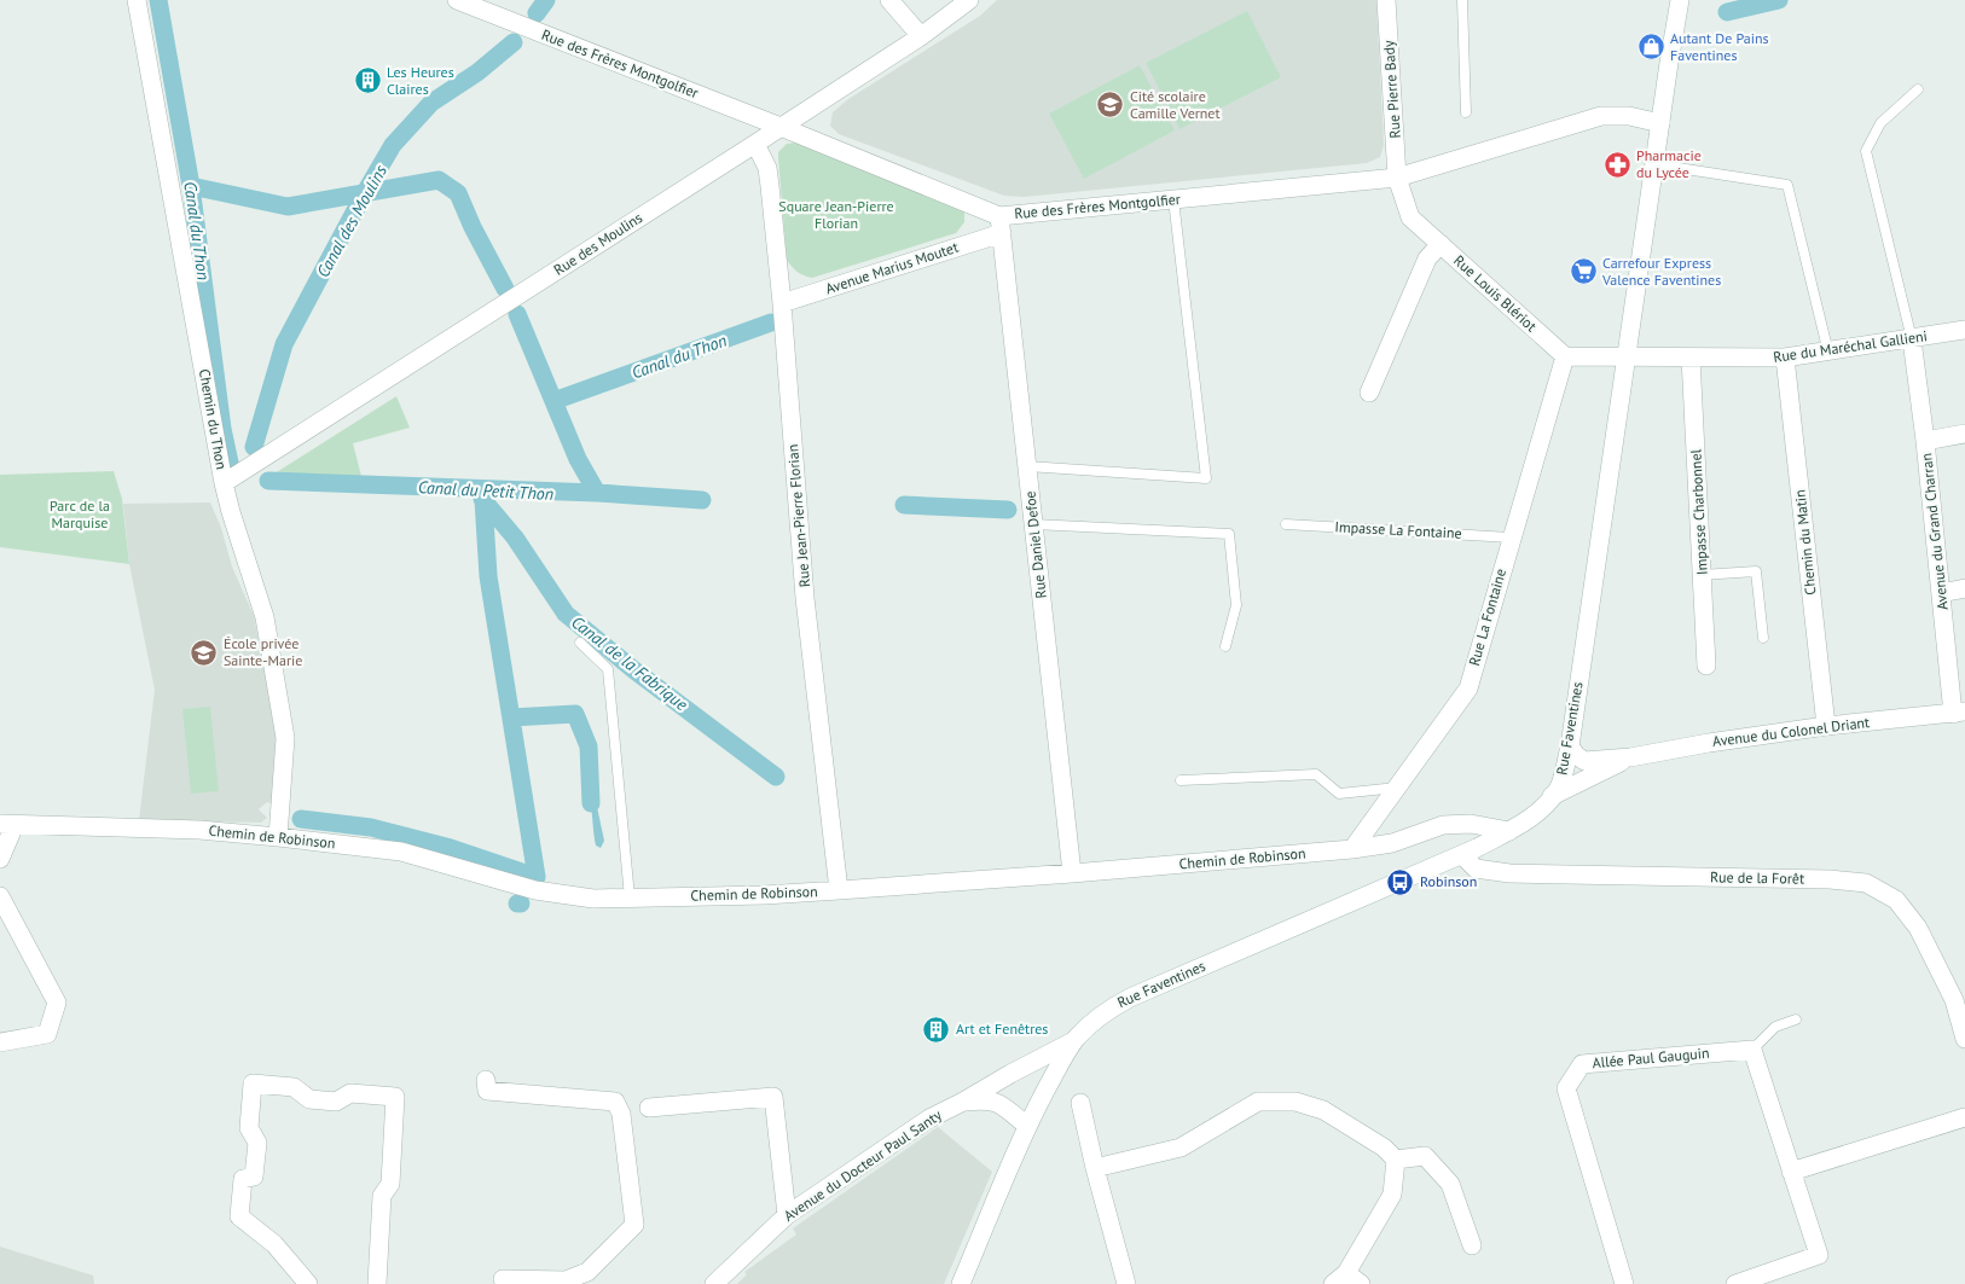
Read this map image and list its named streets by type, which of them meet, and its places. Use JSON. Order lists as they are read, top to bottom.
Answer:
{
  "streets": {
    "street": [
      "Rue des Frères Montgolfier",
      "Rue Pierre Bady",
      "Rue des Moulins",
      "Avenue Marius Moutet",
      "Rue Louis Blériot",
      "Rue du Maréchal Gallieni",
      "Chemin du Thon",
      "Impasse Charbonnel",
      "Rue Jean-Pierre Florian",
      "Avenue du Grand Charran",
      "Chemin du Matin",
      "Rue Daniel Defoe",
      "Rue La Fontaine",
      "Rue Faventines",
      "Avenue du Colonel Driant",
      "Chemin de Robinson",
      "Rue de la Forêt",
      "Allée Paul Gauguin",
      "Avenue du Docteur Paul Santy"
    ],
    "lane": ["Impasse La Fontaine"]
  },
  "crossings": [
    ["Rue des Frères Montgolfier", "Rue Pierre Bady"],
    ["Rue des Frères Montgolfier", "Rue des Moulins"],
    ["Rue des Frères Montgolfier", "Avenue Marius Moutet"],
    ["Rue des Frères Montgolfier", "Rue Louis Blériot"],
    ["Rue des Frères Montgolfier", "Rue Daniel Defoe"],
    ["Rue des Frères Montgolfier", "Rue Faventines"],
    ["Rue Pierre Bady", "Rue Louis Blériot"],
    ["Rue des Moulins", "Chemin du Thon"],
    ["Rue des Moulins", "Rue Jean-Pierre Florian"],
    ["Avenue Marius Moutet", "Rue Jean-Pierre Florian"],
    ["Avenue Marius Moutet", "Rue Daniel Defoe"],
    ["Rue Louis Blériot", "Rue La Fontaine"],
    ["Rue du Maréchal Gallieni", "Impasse Charbonnel"],
    ["Rue du Maréchal Gallieni", "Avenue du Grand Charran"],
    ["Rue du Maréchal Gallieni", "Chemin du Matin"],
    ["Rue du Maréchal Gallieni", "Rue Faventines"],
    ["Chemin du Thon", "Chemin de Robinson"],
    ["Rue Jean-Pierre Florian", "Chemin de Robinson"],
    ["Impasse La Fontaine", "Rue La Fontaine"],
    ["Avenue du Grand Charran", "Avenue du Colonel Driant"],
    ["Chemin du Matin", "Avenue du Colonel Driant"],
    ["Rue Daniel Defoe", "Chemin de Robinson"],
    ["Rue La Fontaine", "Chemin de Robinson"],
    ["Rue Faventines", "Avenue du Colonel Driant"],
    ["Rue Faventines", "Chemin de Robinson"],
    ["Rue Faventines", "Rue de la Forêt"],
    ["Rue Faventines", "Avenue du Docteur Paul Santy"]
  ],
  "water": [
    "Canal des Moulins",
    "Canal du Thon",
    "Canal du Petit Thon",
    "Canal de la Fabrique"
  ],
  "parks": ["Square Jean-Pierre Florian", "Parc de la Marquise"],
  "places": {
    "shop": ["Autant De Pains Faventines"],
    "building": ["Les Heures Claires", "Art et Fenêtres"],
    "school or university": ["Cité scolaire Camille Vernet", "École privée Sainte-Marie"],
    "pharmacy": ["Pharmacie du Lycée"],
    "supermarket": ["Carrefour Express Valence Faventines"],
    "bus stop": ["Robinson"]
  }
}
